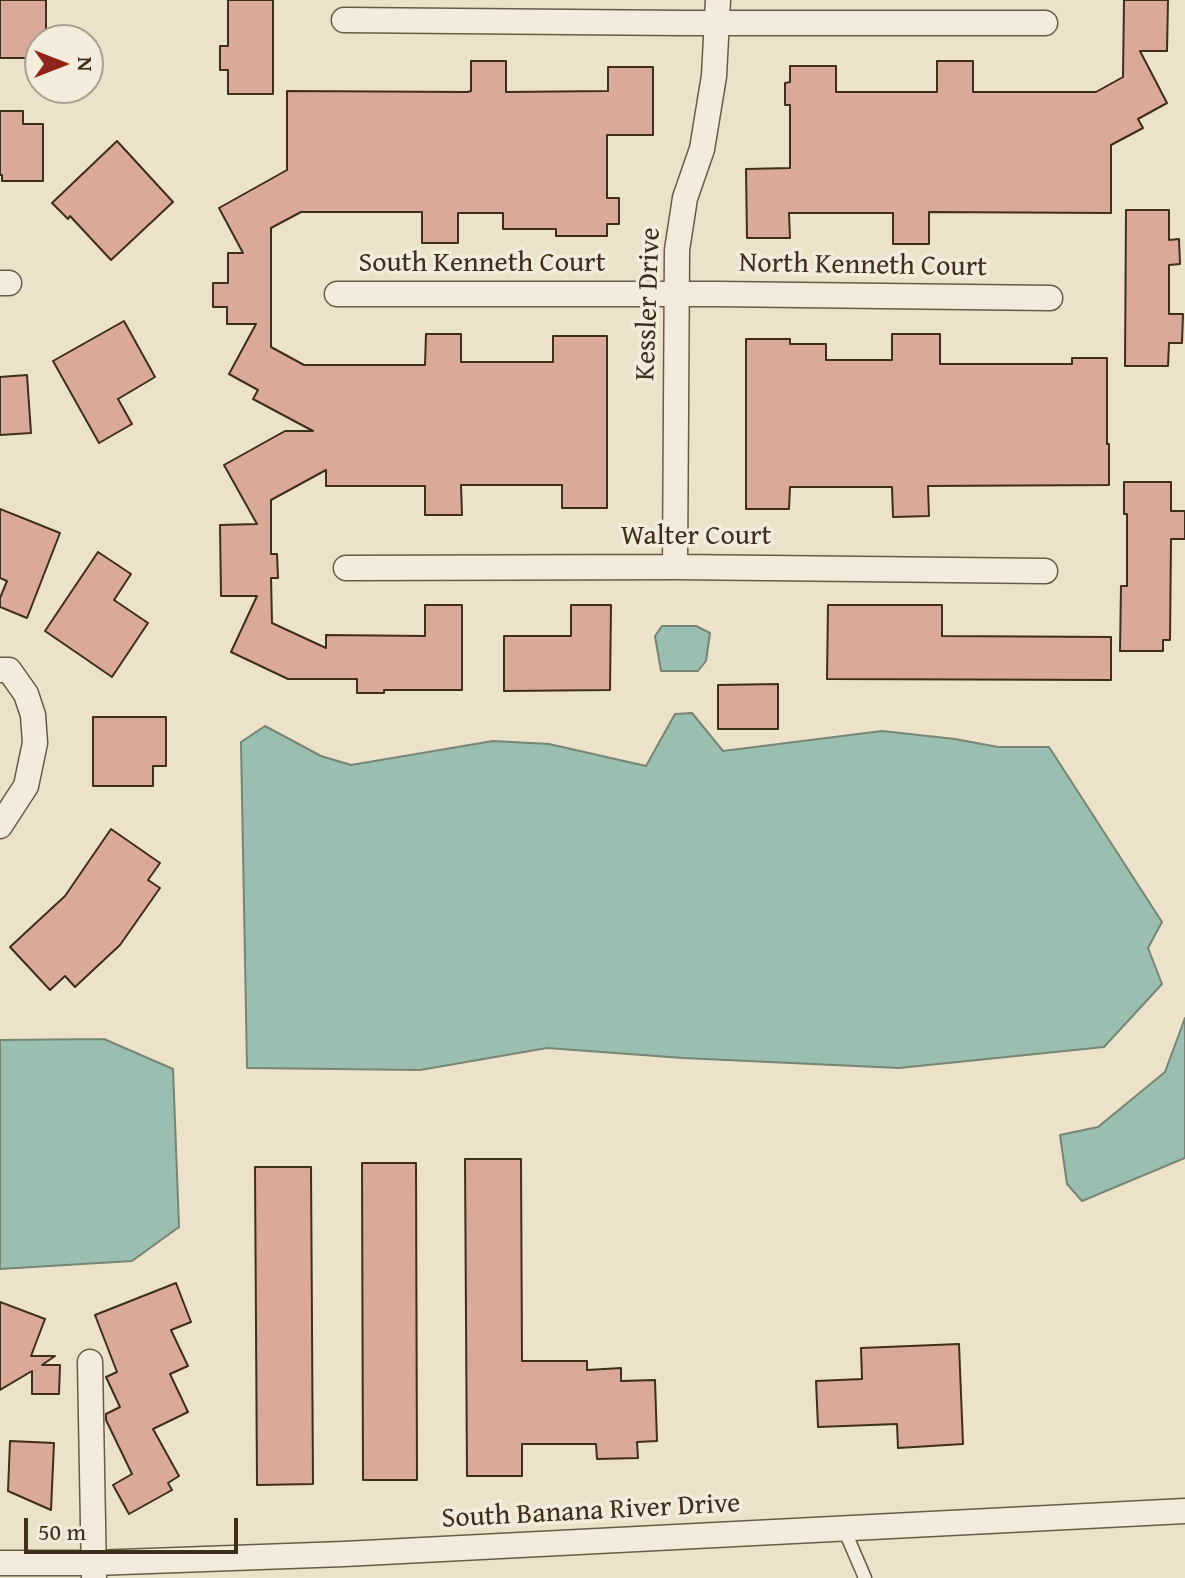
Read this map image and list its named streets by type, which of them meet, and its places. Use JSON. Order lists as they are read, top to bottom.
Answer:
{
  "streets": {
    "street": [
      "South Kenneth Court",
      "North Kenneth Court",
      "Kessler Drive",
      "Walter Court",
      "South Banana River Drive"
    ]
  },
  "crossings": [
    ["South Kenneth Court", "North Kenneth Court"],
    ["South Kenneth Court", "Kessler Drive"],
    ["North Kenneth Court", "Kessler Drive"],
    ["Kessler Drive", "Walter Court"]
  ],
  "scale_bar": "50 m",
  "north": "right"
}
